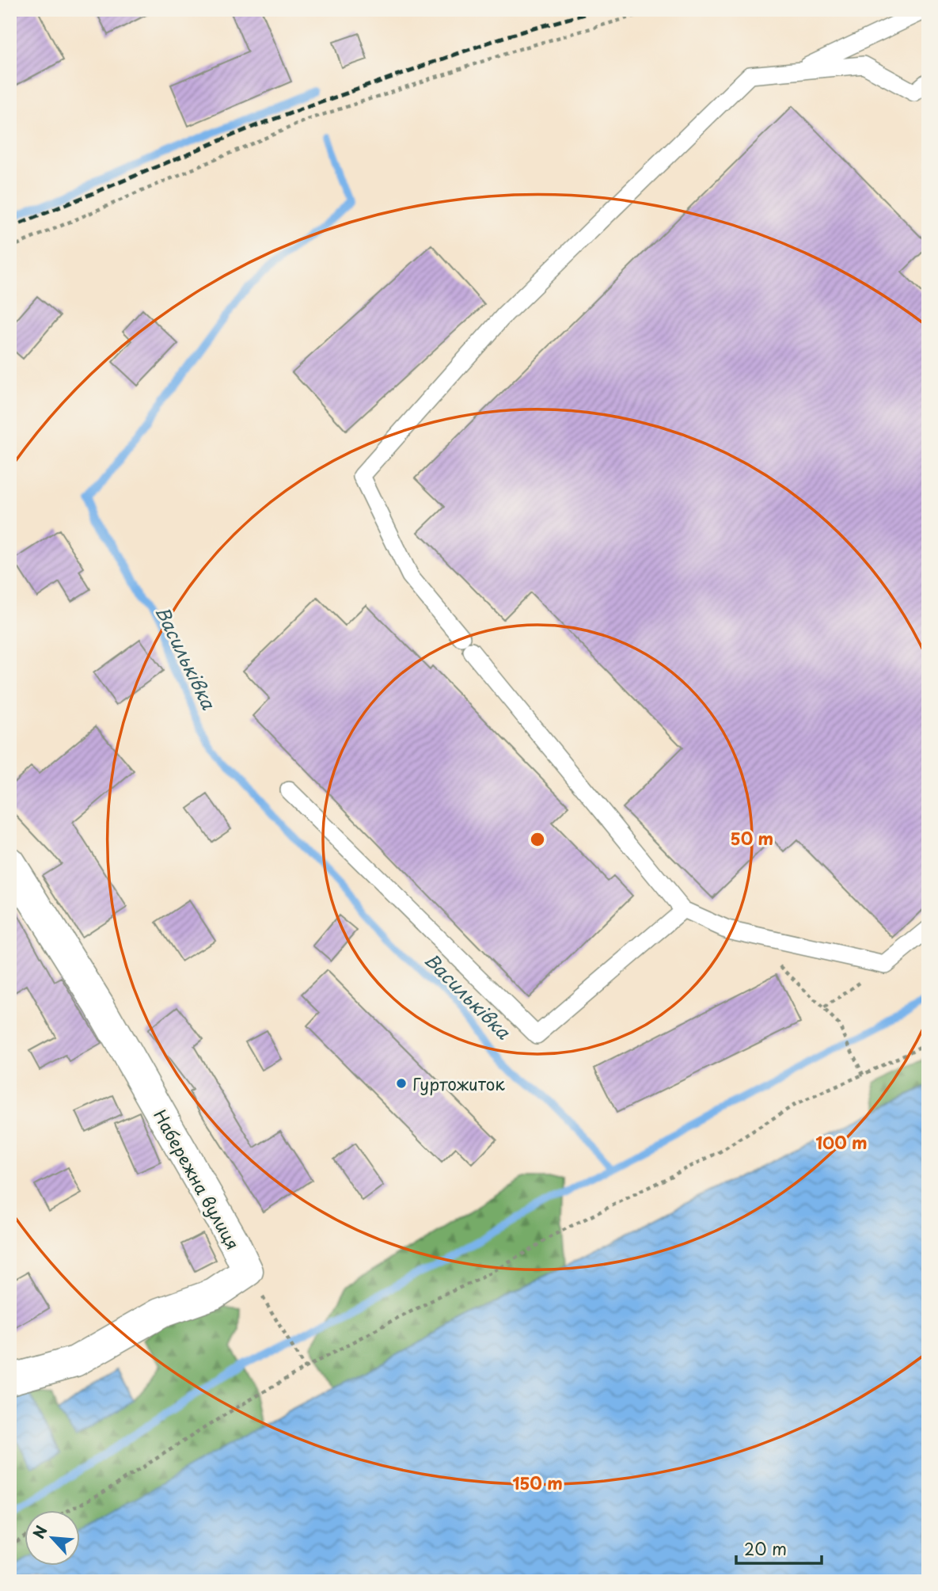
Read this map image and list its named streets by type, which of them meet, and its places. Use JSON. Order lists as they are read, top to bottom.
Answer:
{
  "streets": {
    "street": ["Набережна вулиця"]
  },
  "water": ["Васильківка"],
  "places": ["Гуртожиток"],
  "scale_bar": "20 m",
  "north": "top left",
  "rings": ["50 m", "100 m", "150 m"]
}
